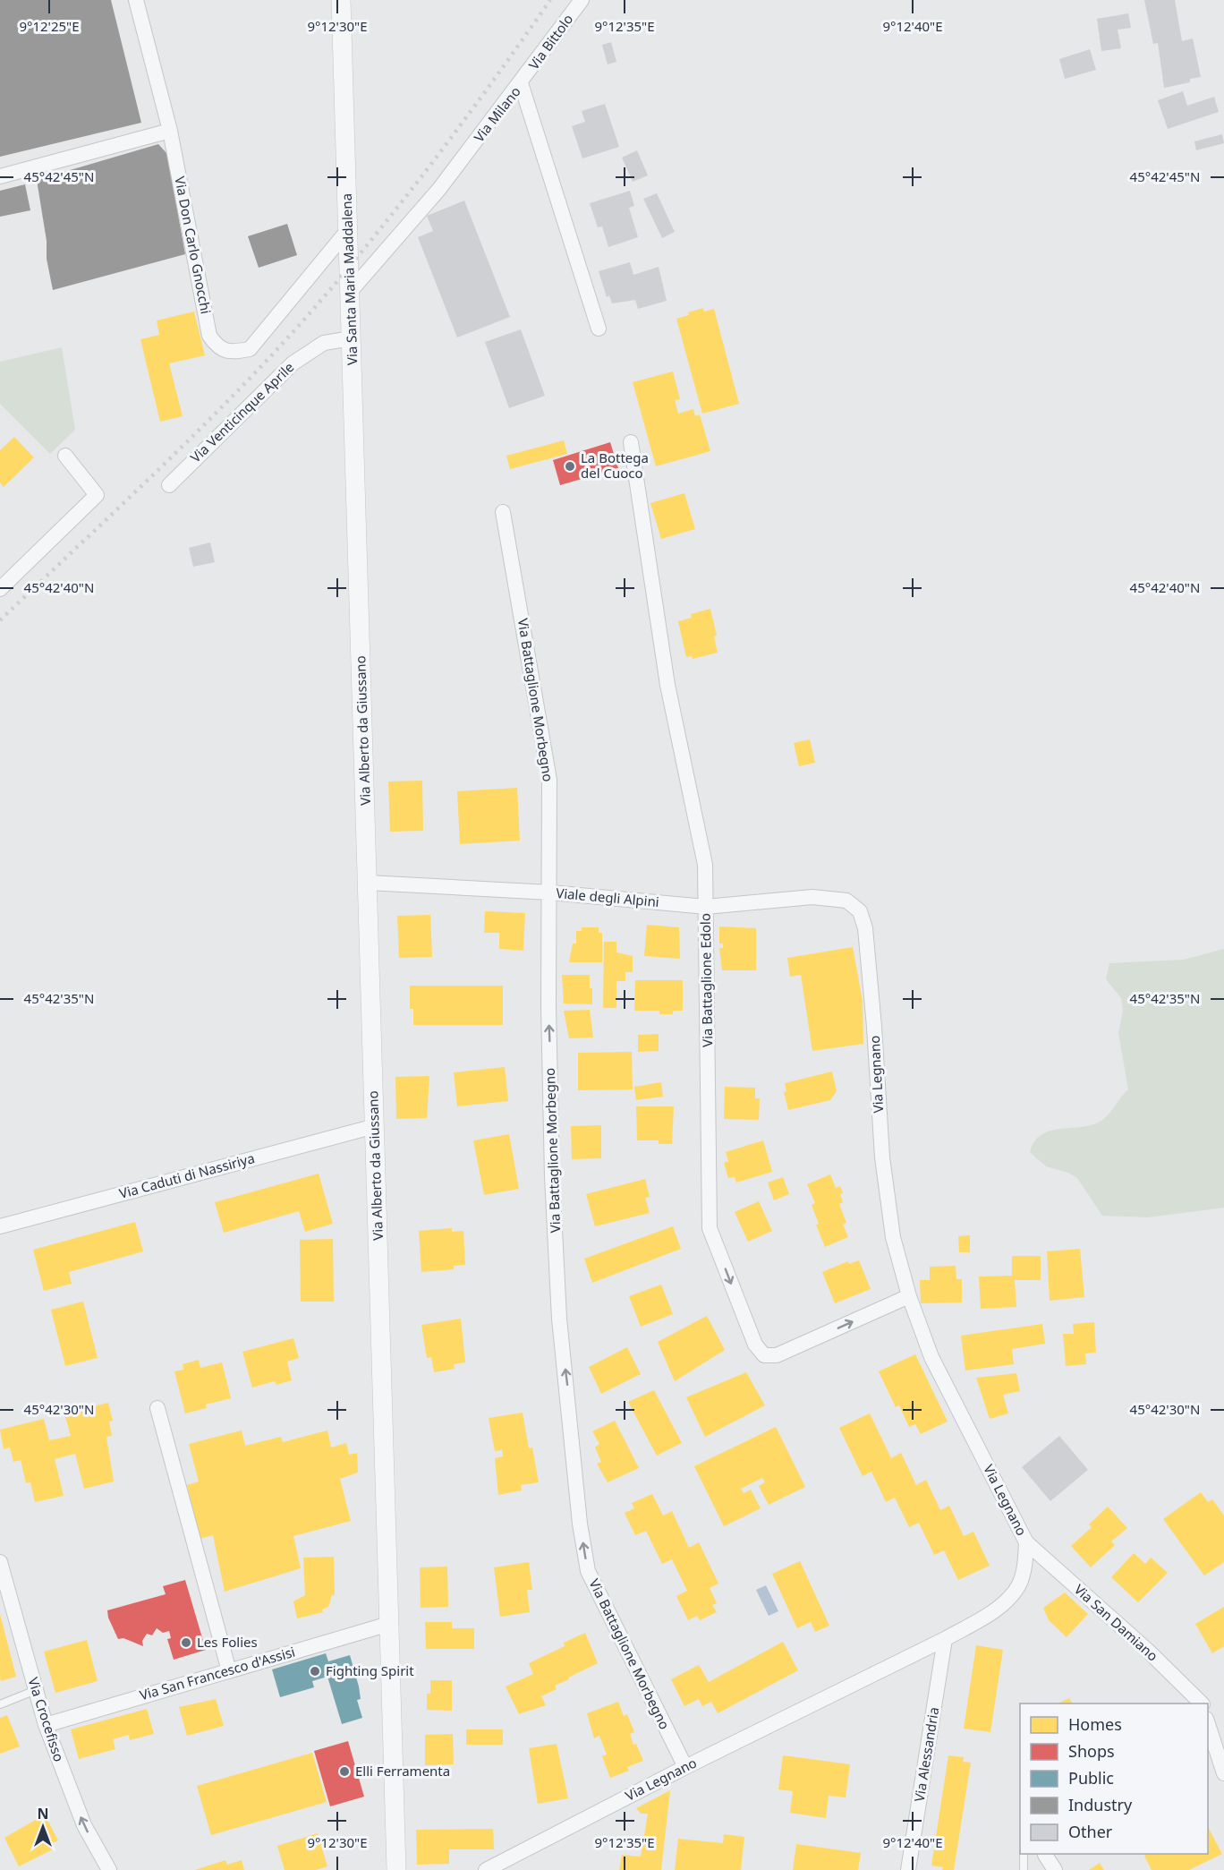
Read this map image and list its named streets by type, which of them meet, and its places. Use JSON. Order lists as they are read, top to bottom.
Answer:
{
  "streets": {
    "street": [
      "Via Bittolo",
      "Via Milano",
      "Via Don Carlo Gnocchi",
      "Via Santa Maria Maddalena",
      "Via Venticinque Aprile",
      "Via Battaglione Morbegno",
      "Via Alberto da Giussano",
      "Viale degli Alpini",
      "Via Battaglione Edolo",
      "Via Legnano",
      "Via Caduti di Nassiriya",
      "Via San Damiano",
      "Via San Francesco d'Assisi",
      "Via Crocefisso",
      "Via Alessandria"
    ]
  },
  "crossings": [
    ["Via Bittolo", "Via Milano"],
    ["Via Milano", "Via Santa Maria Maddalena"],
    ["Via Don Carlo Gnocchi", "Via Santa Maria Maddalena"],
    ["Via Santa Maria Maddalena", "Via Venticinque Aprile"],
    ["Via Santa Maria Maddalena", "Via Alberto da Giussano"],
    ["Via Battaglione Morbegno", "Viale degli Alpini"],
    ["Via Battaglione Morbegno", "Via Legnano"],
    ["Via Alberto da Giussano", "Viale degli Alpini"],
    ["Via Alberto da Giussano", "Via Caduti di Nassiriya"],
    ["Via Alberto da Giussano", "Via San Francesco d'Assisi"],
    ["Viale degli Alpini", "Via Battaglione Edolo"],
    ["Viale degli Alpini", "Via Legnano"],
    ["Via Battaglione Edolo", "Via Legnano"],
    ["Via Legnano", "Via San Damiano"],
    ["Via Legnano", "Via Alessandria"],
    ["Via San Francesco d'Assisi", "Via Crocefisso"]
  ],
  "one_way": ["Via Battaglione Morbegno", "Via Crocefisso"],
  "places": [
    "La Bottega del Cuoco",
    "Les Folies",
    "Fighting Spirit",
    "Elli Ferramenta"
  ],
  "legend": [
    "Homes",
    "Shops",
    "Public",
    "Industry",
    "Other"
  ],
  "north": "top",
  "coordinates": [
    "9°12'25\"E",
    "9°12'30\"E",
    "9°12'35\"E",
    "9°12'40\"E",
    "45°42'45\"N",
    "45°42'40\"N",
    "45°42'35\"N",
    "45°42'30\"N"
  ]
}
